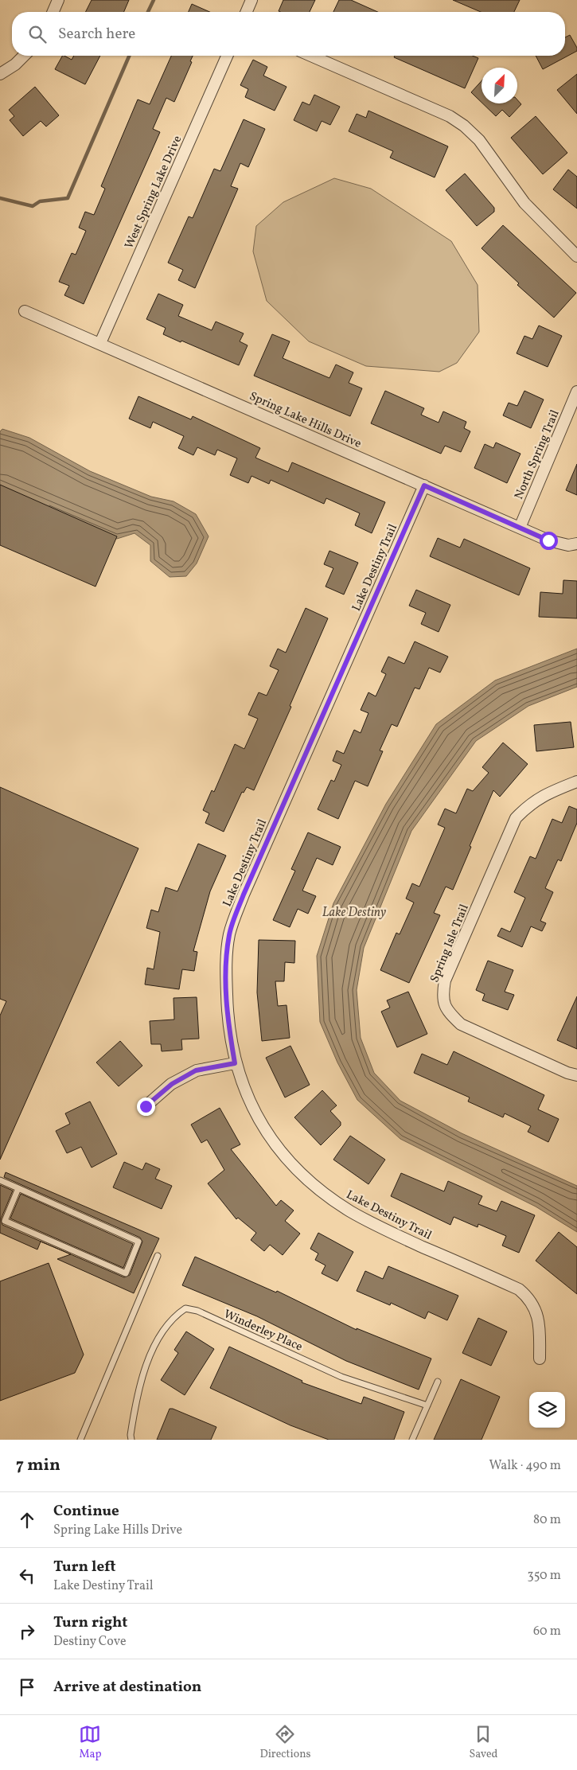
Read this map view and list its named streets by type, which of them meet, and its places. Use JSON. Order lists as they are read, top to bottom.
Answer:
{
  "streets": {
    "street": [
      "West Spring Lake Drive",
      "Spring Lake Hills Drive",
      "North Spring Trail",
      "Lake Destiny Trail",
      "Spring Isle Trail"
    ],
    "lane": ["Winderley Place"]
  },
  "crossings": [
    ["West Spring Lake Drive", "Spring Lake Hills Drive"],
    ["Spring Lake Hills Drive", "North Spring Trail"],
    ["Spring Lake Hills Drive", "Lake Destiny Trail"]
  ],
  "water": ["Lake Destiny"],
  "north": "top right",
  "page": {
    "search": "Search here",
    "heading": ["7 min", "Walk · 490 m"],
    "list": [
      ["Continue", "Spring Lake Hills Drive", "80 m"],
      ["Turn left", "Lake Destiny Trail", "350 m"],
      ["Turn right", "Destiny Cove", "60 m"],
      "Arrive at destination"
    ],
    "nav": ["Map", "Directions", "Saved"]
  }
}
